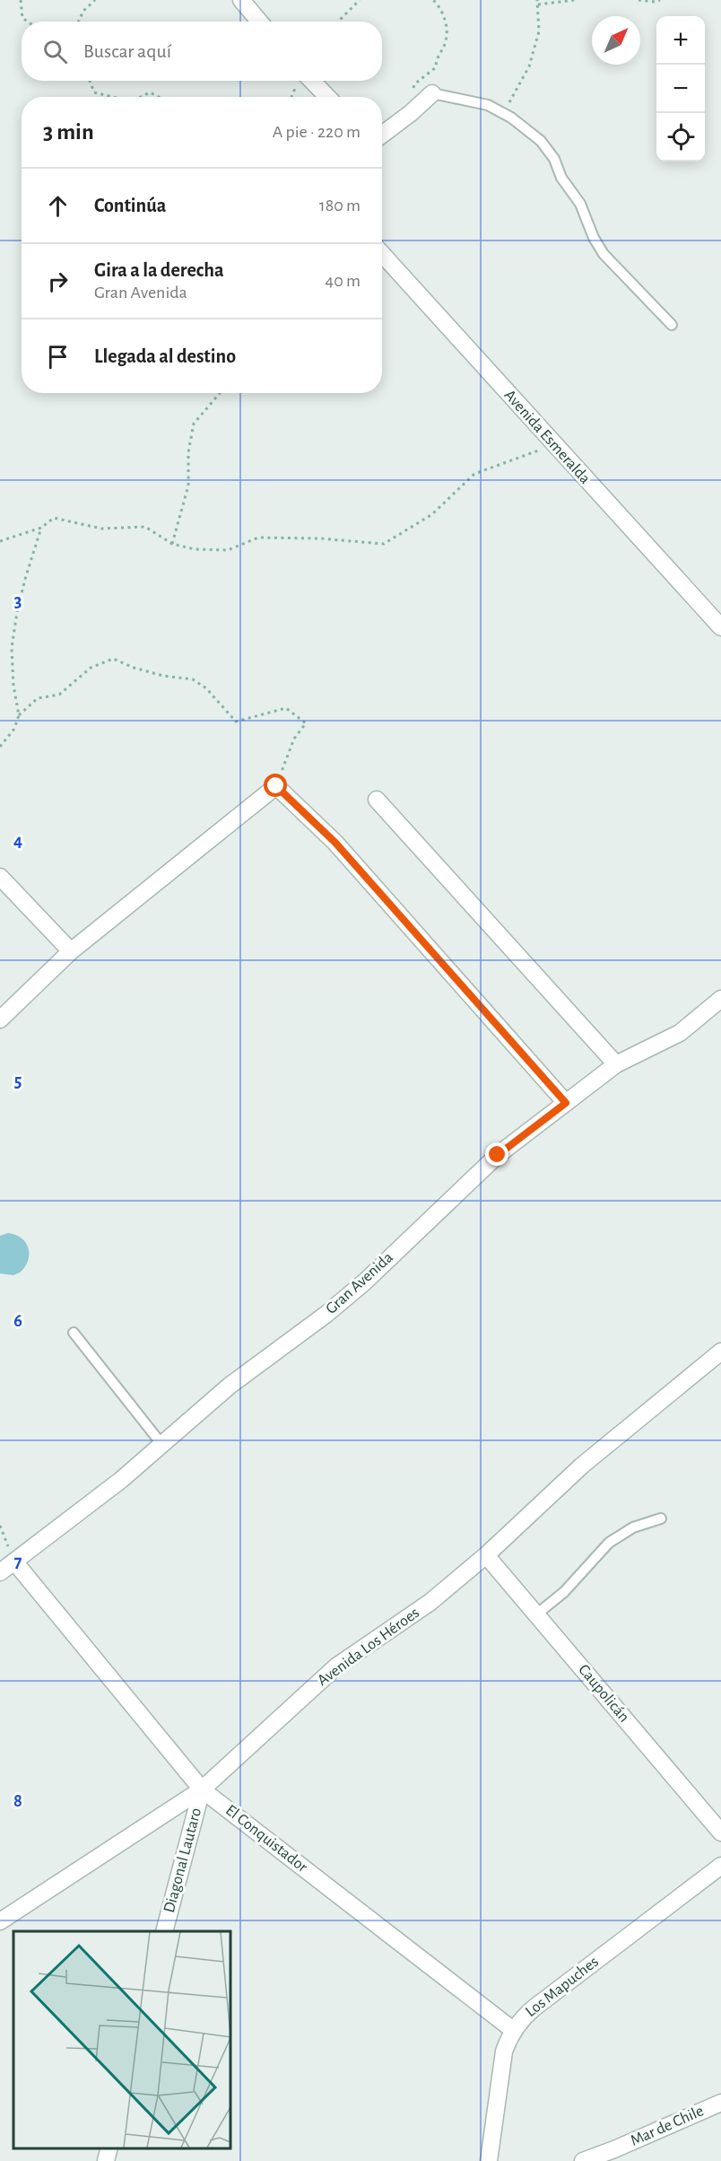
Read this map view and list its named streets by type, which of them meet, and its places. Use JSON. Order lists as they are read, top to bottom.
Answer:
{
  "streets": {
    "street": [
      "Avenida Esmeralda",
      "Gran Avenida",
      "Avenida Los Héroes",
      "Caupolicán",
      "El Conquistador",
      "Diagonal Lautaro",
      "Los Mapuches",
      "Mar de Chile"
    ]
  },
  "crossings": [
    ["Gran Avenida", "El Conquistador"],
    ["Avenida Los Héroes", "Caupolicán"],
    ["Avenida Los Héroes", "El Conquistador"],
    ["Avenida Los Héroes", "Diagonal Lautaro"],
    ["El Conquistador", "Diagonal Lautaro"],
    ["El Conquistador", "Los Mapuches"]
  ],
  "north": "top right",
  "page": {
    "map_buttons": ["+", "−"],
    "search": "Buscar aquí",
    "heading": ["3 min", "A pie · 220 m"],
    "list": [
      ["Continúa", "180 m"],
      ["Gira a la derecha", "Gran Avenida", "40 m"],
      "Llegada al destino"
    ]
  },
  "grid": {
    "rows": [
      "3",
      "4",
      "5",
      "6",
      "7",
      "8"
    ]
  }
}
